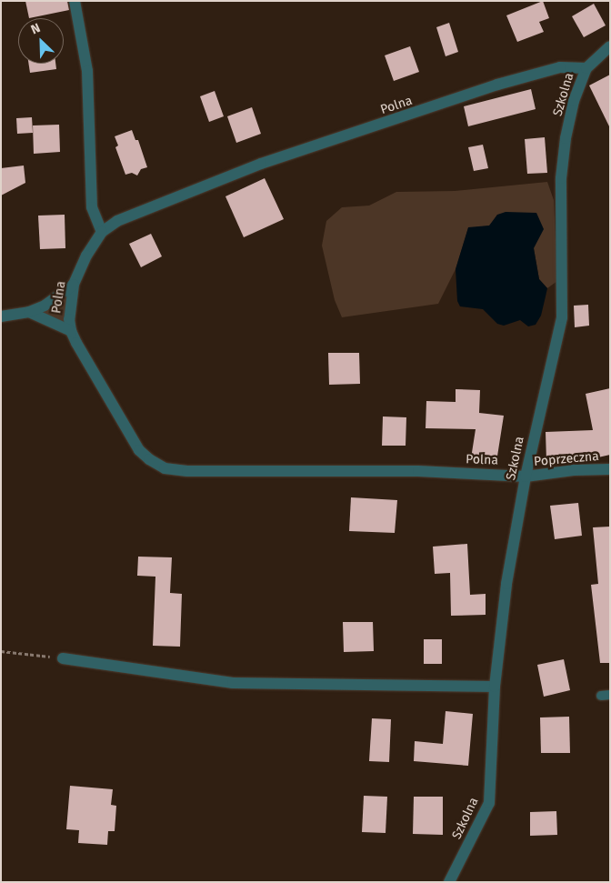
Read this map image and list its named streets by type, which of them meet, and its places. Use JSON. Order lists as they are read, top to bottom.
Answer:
{
  "streets": {
    "street": ["Szkolna", "Polna", "Poprzeczna"]
  },
  "crossings": [
    ["Szkolna", "Polna"],
    ["Szkolna", "Poprzeczna"],
    ["Polna", "Poprzeczna"]
  ],
  "north": "top left"
}
